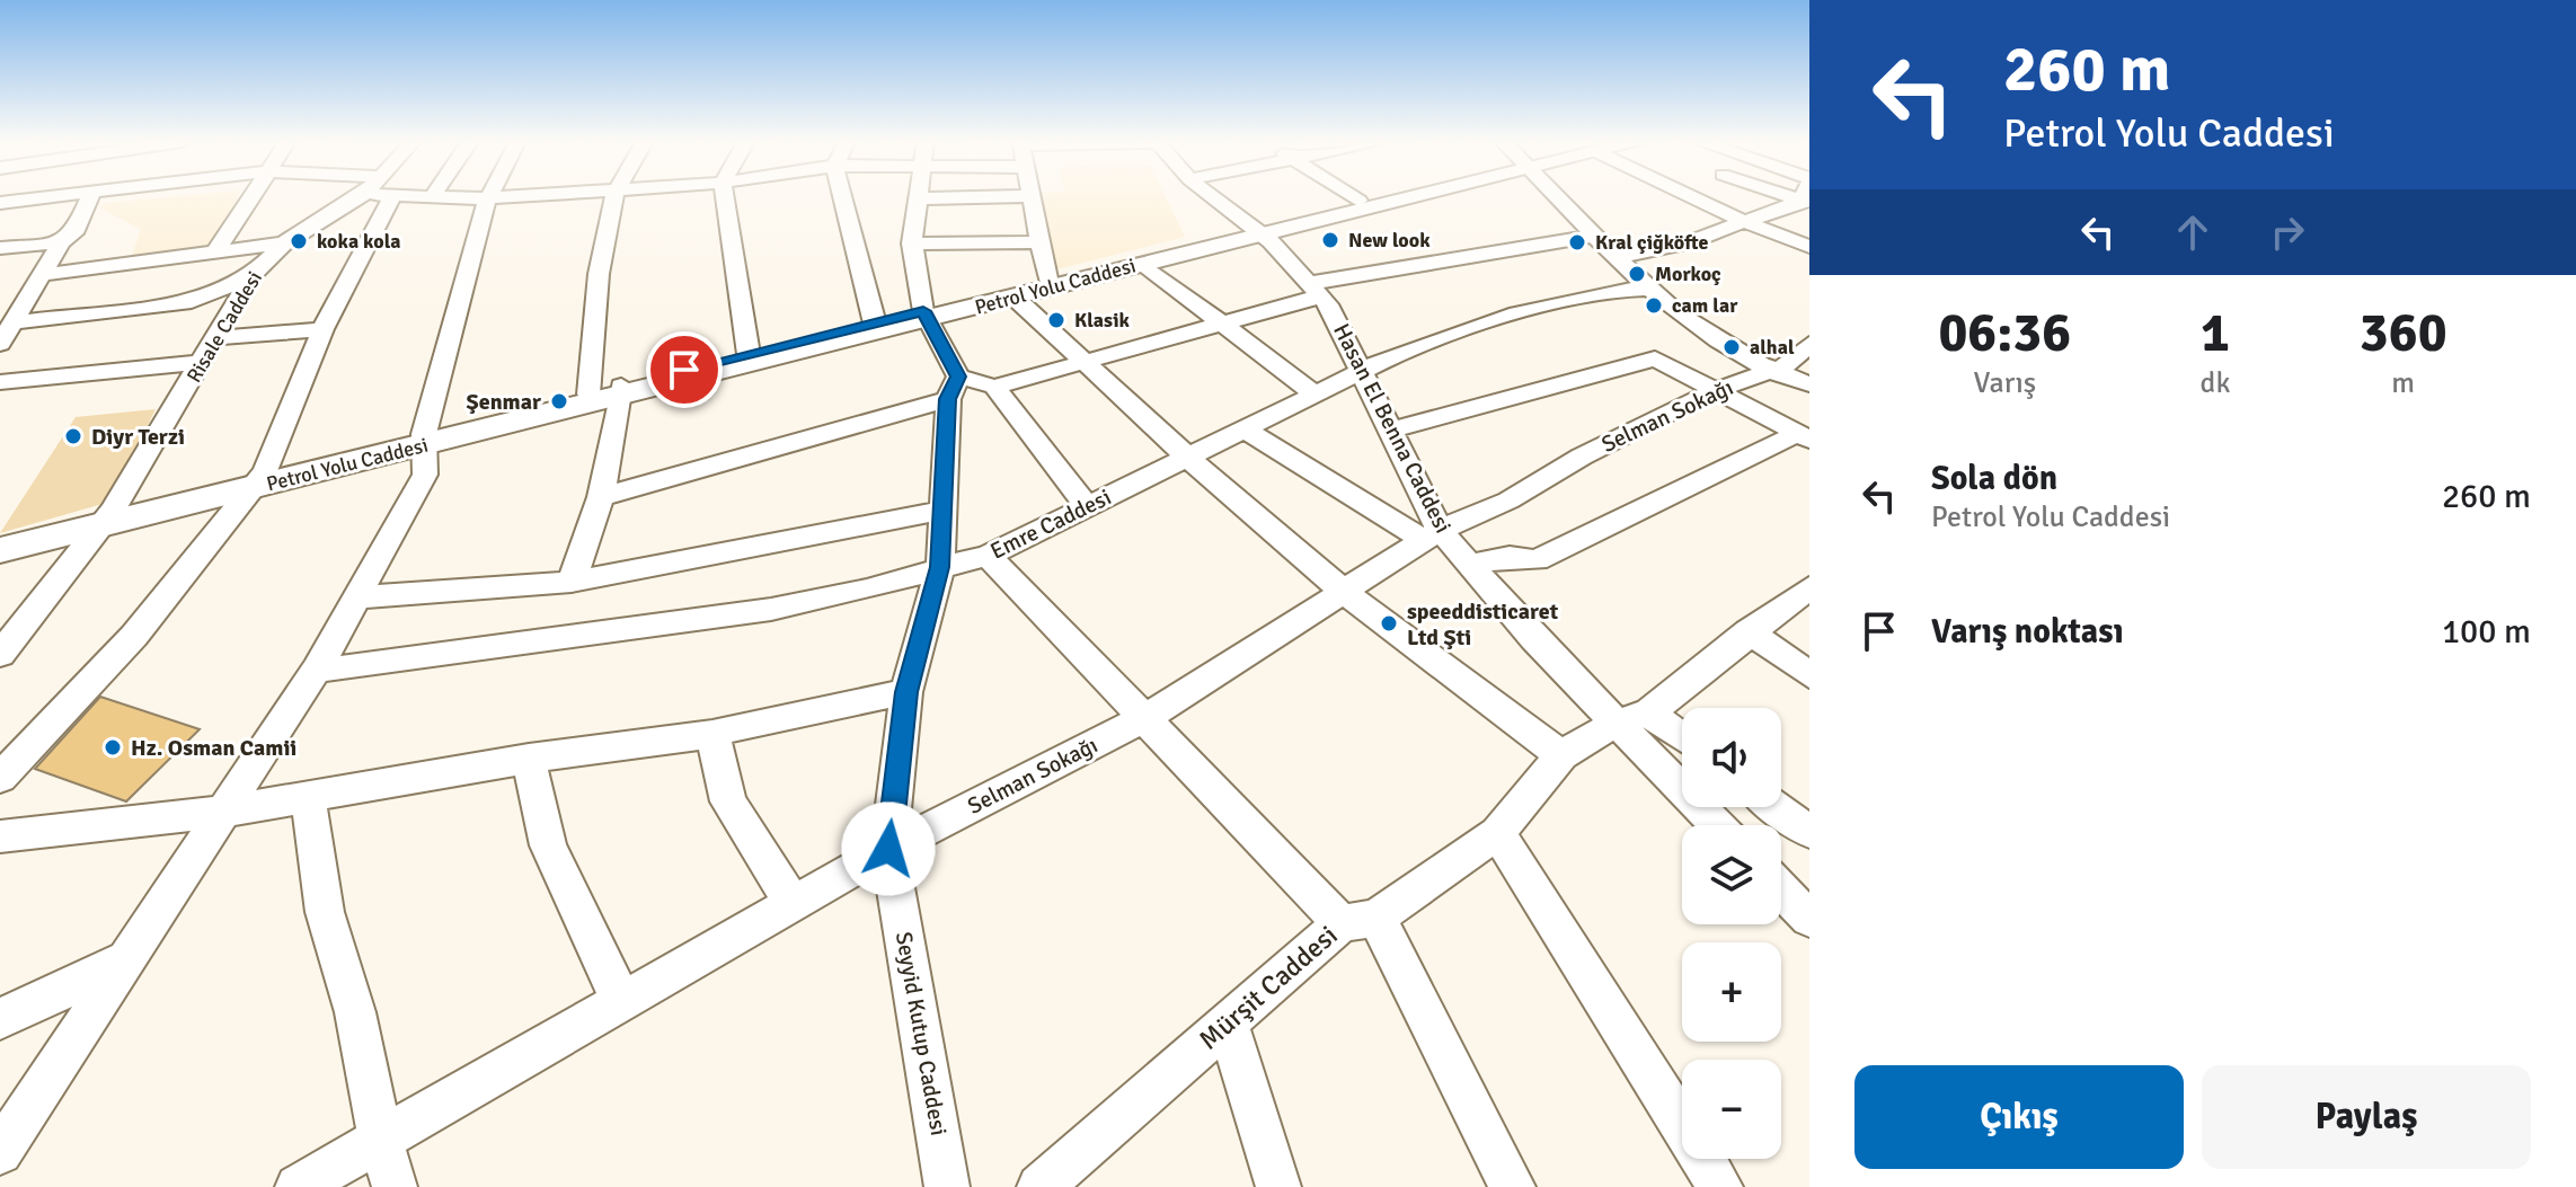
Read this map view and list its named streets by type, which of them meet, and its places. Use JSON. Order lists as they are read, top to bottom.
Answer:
{
  "streets": {
    "main road": ["Petrol Yolu Caddesi"],
    "street": [
      "Risale Caddesi",
      "Selman Sokağı",
      "Hasan El Benna Caddesi",
      "Emre Caddesi",
      "Mürşit Caddesi",
      "Seyyid Kutup Caddesi"
    ]
  },
  "crossings": [
    ["Petrol Yolu Caddesi", "Risale Caddesi"],
    ["Petrol Yolu Caddesi", "Hasan El Benna Caddesi"],
    ["Selman Sokağı", "Hasan El Benna Caddesi"],
    ["Selman Sokağı", "Seyyid Kutup Caddesi"],
    ["Hasan El Benna Caddesi", "Emre Caddesi"],
    ["Hasan El Benna Caddesi", "Mürşit Caddesi"],
    ["Emre Caddesi", "Seyyid Kutup Caddesi"]
  ],
  "places": [
    "New look",
    "koka kola",
    "Kral çiğköfte",
    "Morkoç",
    "cam lar",
    "Klasik",
    "alhal",
    "Şenmar",
    "Diyr Terzi",
    "speeddisticaret Ltd Şti",
    "Hz. Osman Camii"
  ],
  "page": {
    "turn": ["260 m", "Petrol Yolu Caddesi"],
    "eta": [
      "06:36",
      "Varış",
      "1",
      "dk",
      "360",
      "m"
    ],
    "list": [
      {
        "name": "Sola dön",
        "note": "Petrol Yolu Caddesi",
        "value": "260 m"
      },
      {
        "name": "Varış noktası",
        "value": "100 m"
      }
    ],
    "map_buttons": ["+", "−"],
    "buttons": ["Çıkış", "Paylaş"]
  }
}
